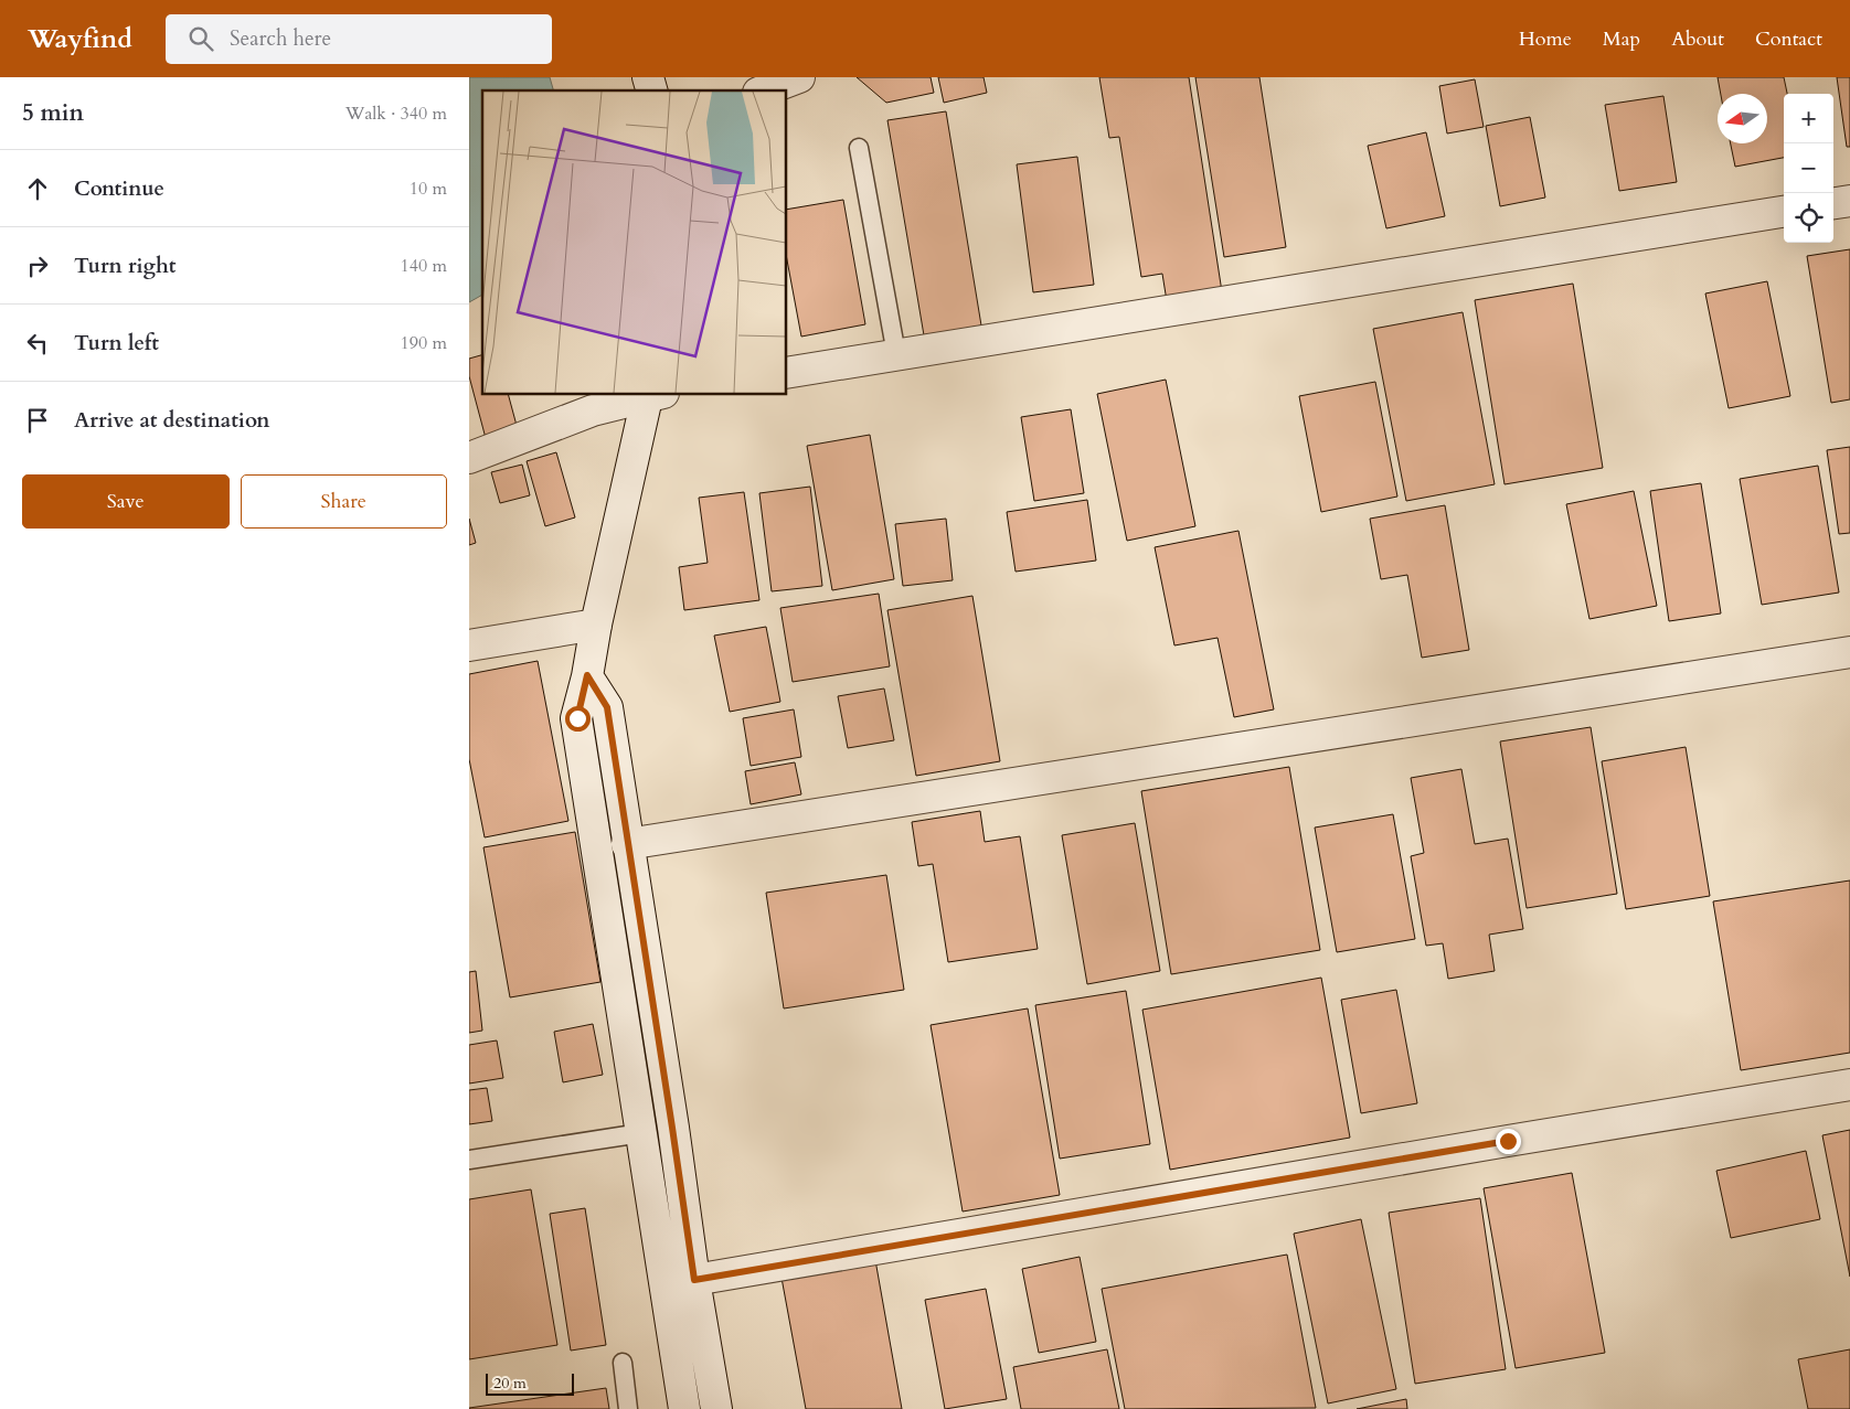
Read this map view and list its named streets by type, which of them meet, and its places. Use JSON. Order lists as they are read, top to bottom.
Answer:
{
  "scale_bar": "20 m",
  "north": "left",
  "page": {
    "header": "Wayfind",
    "search": "Search here",
    "nav": [
      "Home",
      "Map",
      "About",
      "Contact"
    ],
    "heading": ["5 min", "Walk · 340 m"],
    "map_buttons": ["+", "−"],
    "list": [
      ["Continue", "10 m"],
      ["Turn right", "140 m"],
      ["Turn left", "190 m"],
      "Arrive at destination"
    ],
    "buttons": ["Save", "Share"],
    "scale": "20 m"
  }
}
